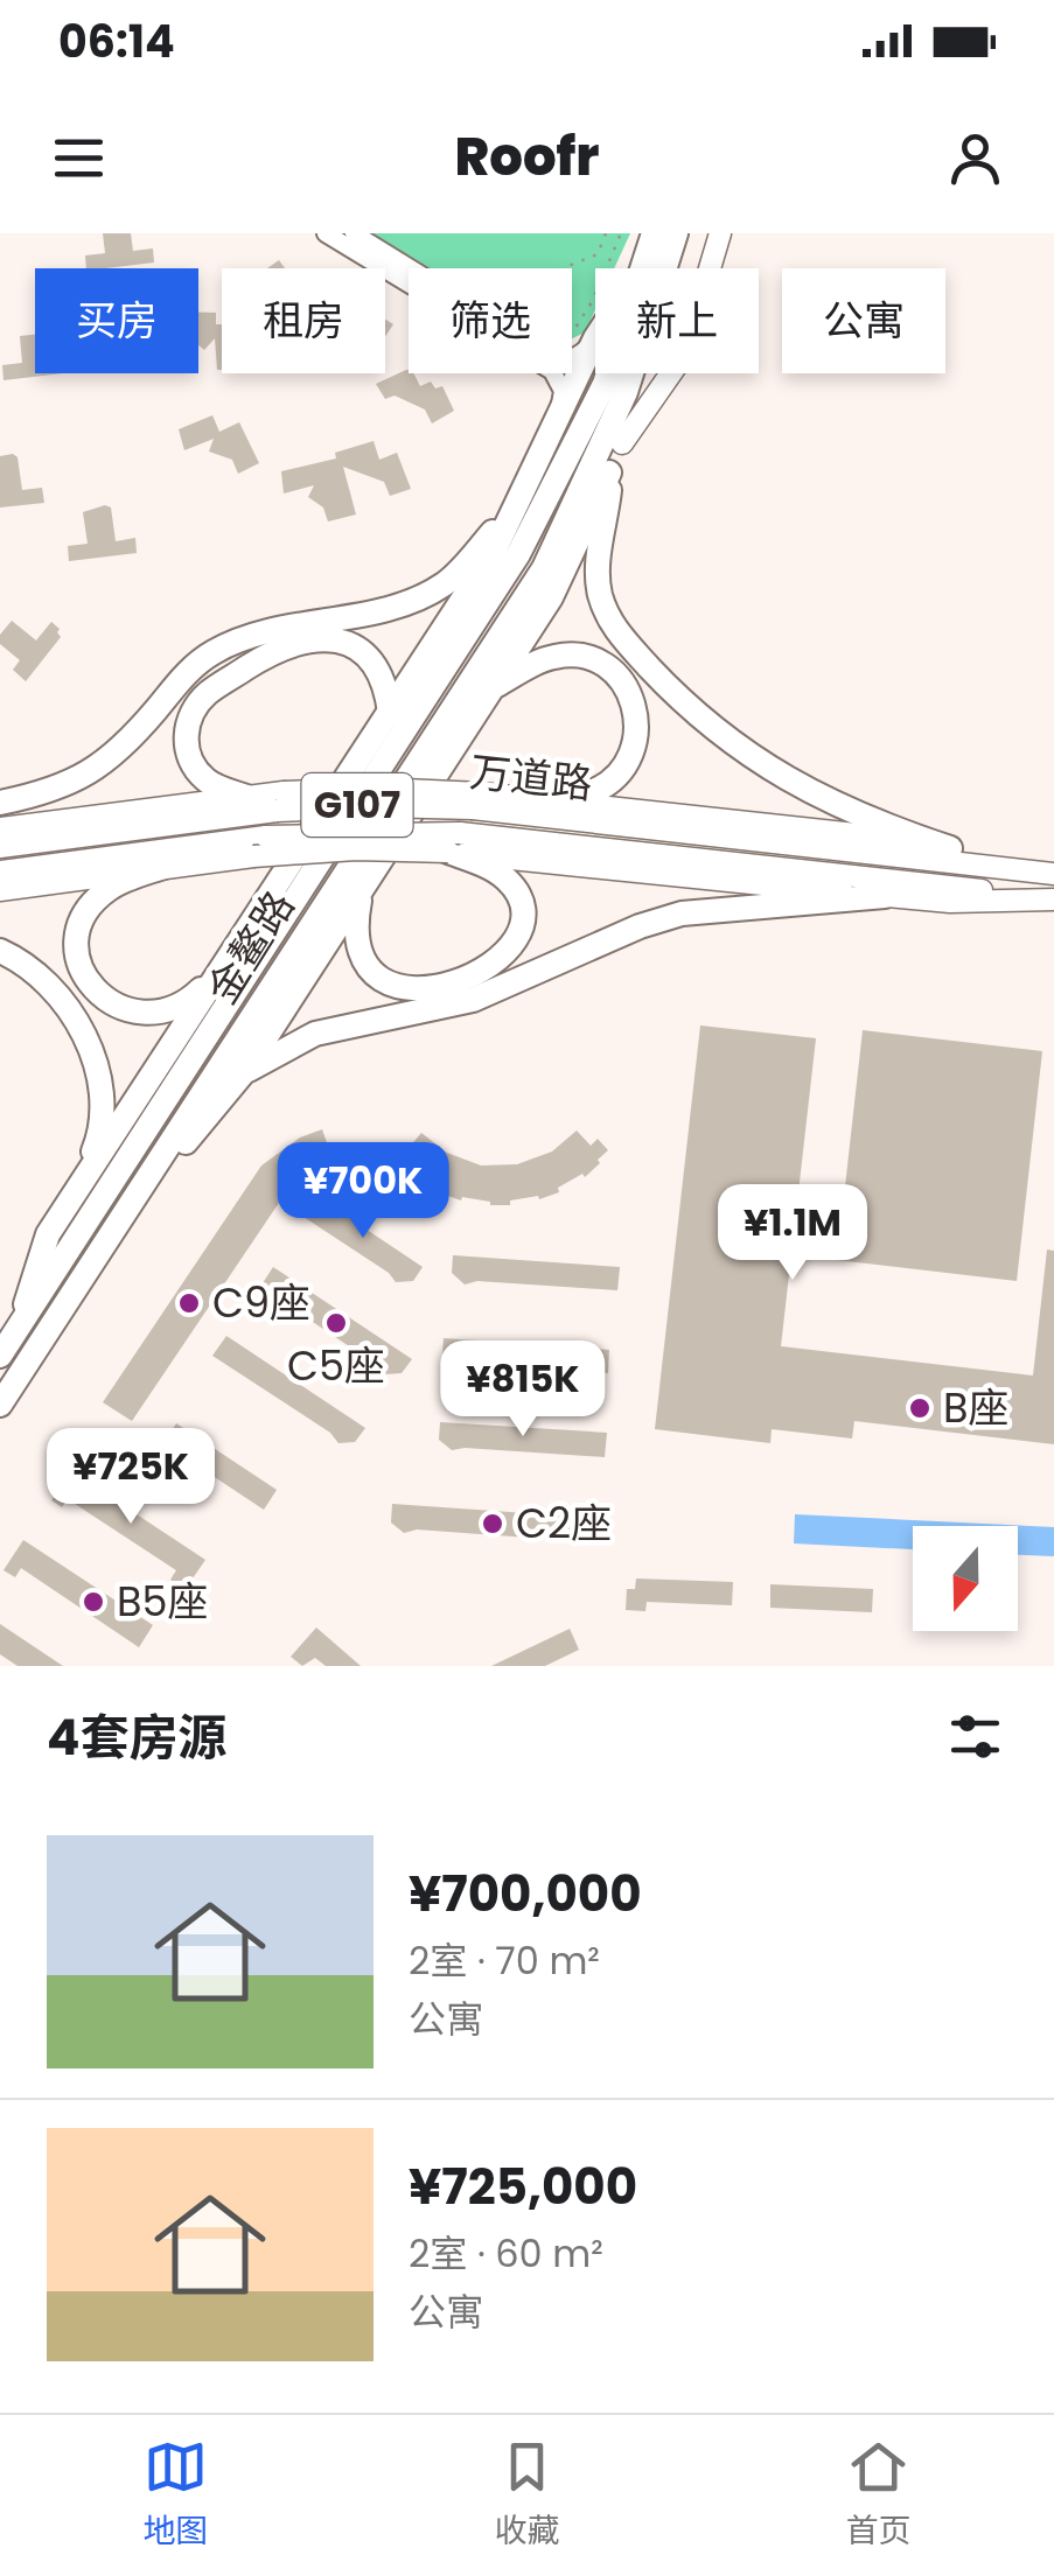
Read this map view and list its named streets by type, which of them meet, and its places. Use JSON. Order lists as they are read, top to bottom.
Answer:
{
  "streets": {
    "highway": ["G107", "金鳌路"],
    "main road": ["万道路"]
  },
  "crossings": [
    ["G107", "金鳌路"]
  ],
  "places": [
    "C9座",
    "C5座",
    "B座",
    "C2座",
    "B5座"
  ],
  "north": "bottom",
  "page": {
    "status": "06:14",
    "header": "Roofr",
    "chip": [
      "买房",
      "租房",
      "筛选",
      "新上",
      "公寓"
    ],
    "price": [
      "¥700K",
      "¥1.1M",
      "¥815K",
      "¥725K"
    ],
    "heading": "4套房源",
    "list": [
      {
        "name": "¥700,000",
        "note": "2室 · 70 m² · 公寓"
      },
      {
        "name": "¥725,000",
        "note": "2室 · 60 m² · 公寓"
      }
    ],
    "tabs": ["地图", "收藏", "首页"]
  }
}
